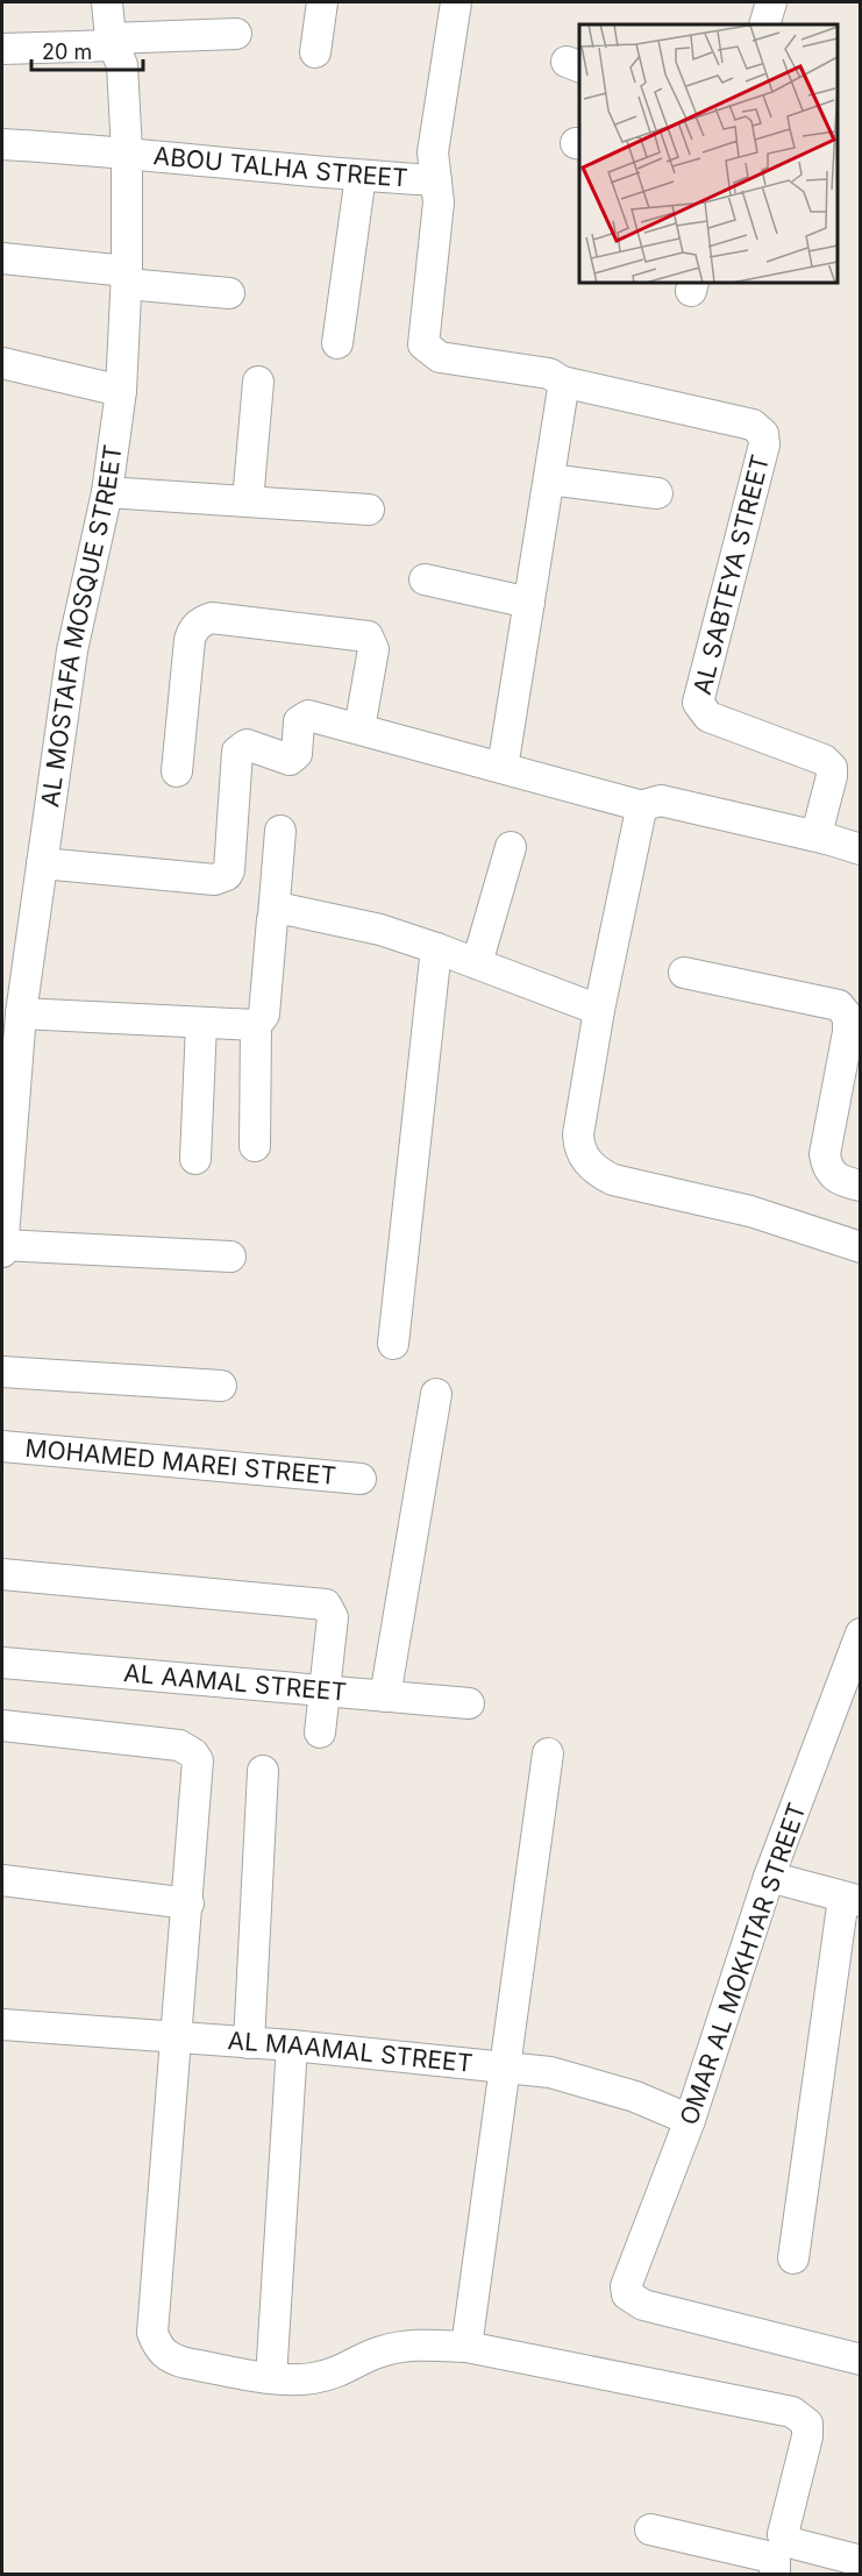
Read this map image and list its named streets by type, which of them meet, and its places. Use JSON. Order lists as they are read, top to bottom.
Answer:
{
  "streets": {
    "street": [
      "ABOU TALHA STREET",
      "AL SABTEYA STREET",
      "AL MOSTAFA MOSQUE STREET",
      "MOHAMED MAREI STREET",
      "AL AAMAL STREET",
      "OMAR AL MOKHTAR STREET",
      "AL MAAMAL STREET"
    ]
  },
  "crossings": [
    ["ABOU TALHA STREET", "AL MOSTAFA MOSQUE STREET"],
    ["OMAR AL MOKHTAR STREET", "AL MAAMAL STREET"]
  ],
  "scale_bar": "20 m"
}
